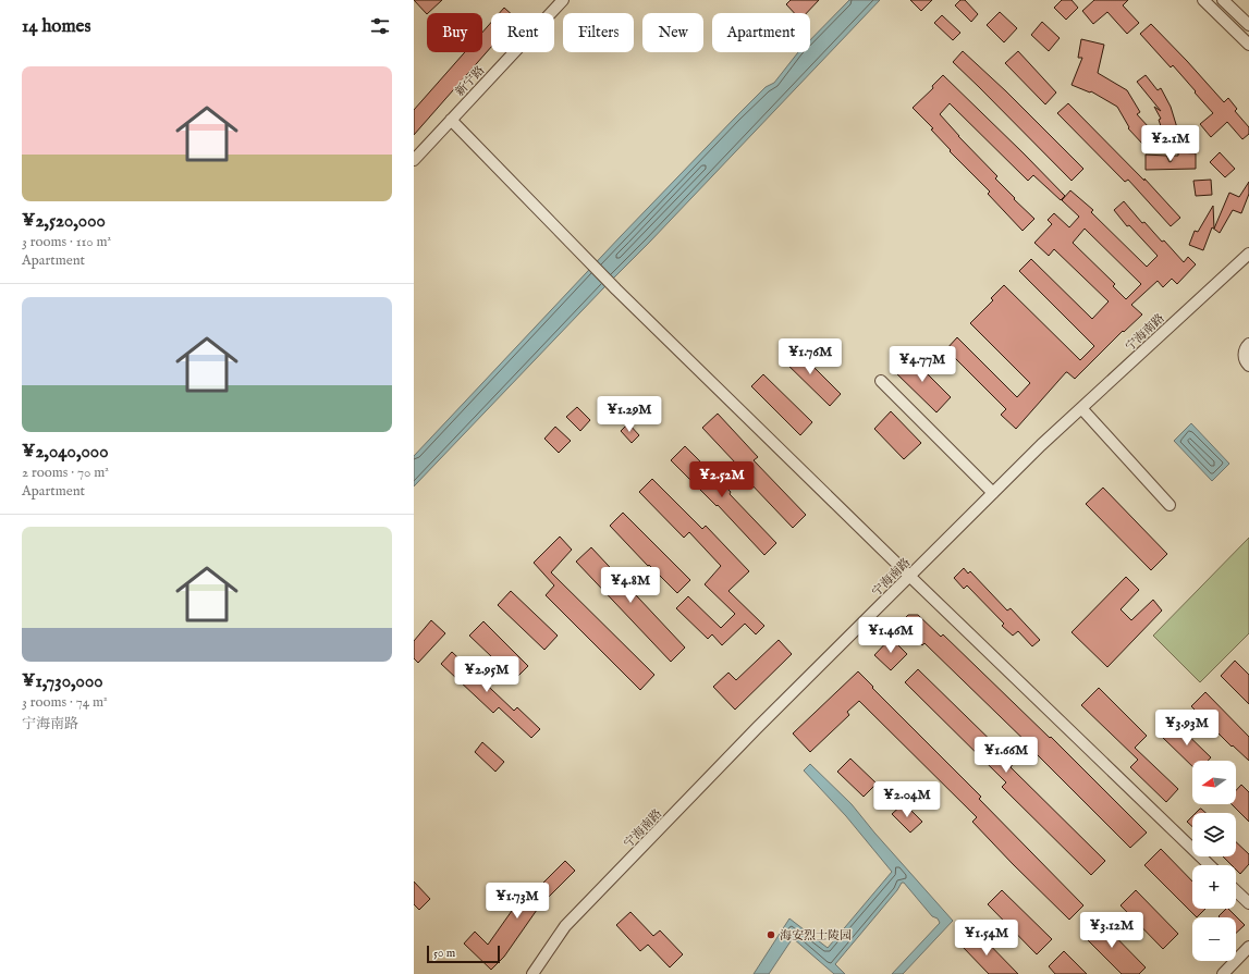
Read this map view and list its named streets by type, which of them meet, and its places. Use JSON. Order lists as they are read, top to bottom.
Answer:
{
  "streets": {
    "street": ["新宁路", "宁海南路"]
  },
  "places": ["海安烈士陵园"],
  "scale_bar": "50 m",
  "north": "left",
  "page": {
    "heading": "14 homes",
    "chip": [
      "Buy",
      "Rent",
      "Filters",
      "New",
      "Apartment"
    ],
    "list": [
      {
        "name": "¥2,520,000",
        "note": "3 rooms · 110 m² · Apartment"
      },
      {
        "name": "¥2,040,000",
        "note": "2 rooms · 70 m² · Apartment"
      },
      {
        "name": "¥1,730,000",
        "note": "3 rooms · 74 m² · 宁海南路"
      }
    ],
    "price": [
      "¥2.1M",
      "¥1.76M",
      "¥4.77M",
      "¥1.29M",
      "¥2.52M",
      "¥4.8M",
      "¥1.46M",
      "¥2.95M",
      "¥3.93M",
      "¥1.66M",
      "¥2.04M",
      "¥1.73M",
      "¥3.12M",
      "¥1.54M"
    ],
    "map_buttons": ["+", "−"],
    "scale": "50 m"
  }
}
